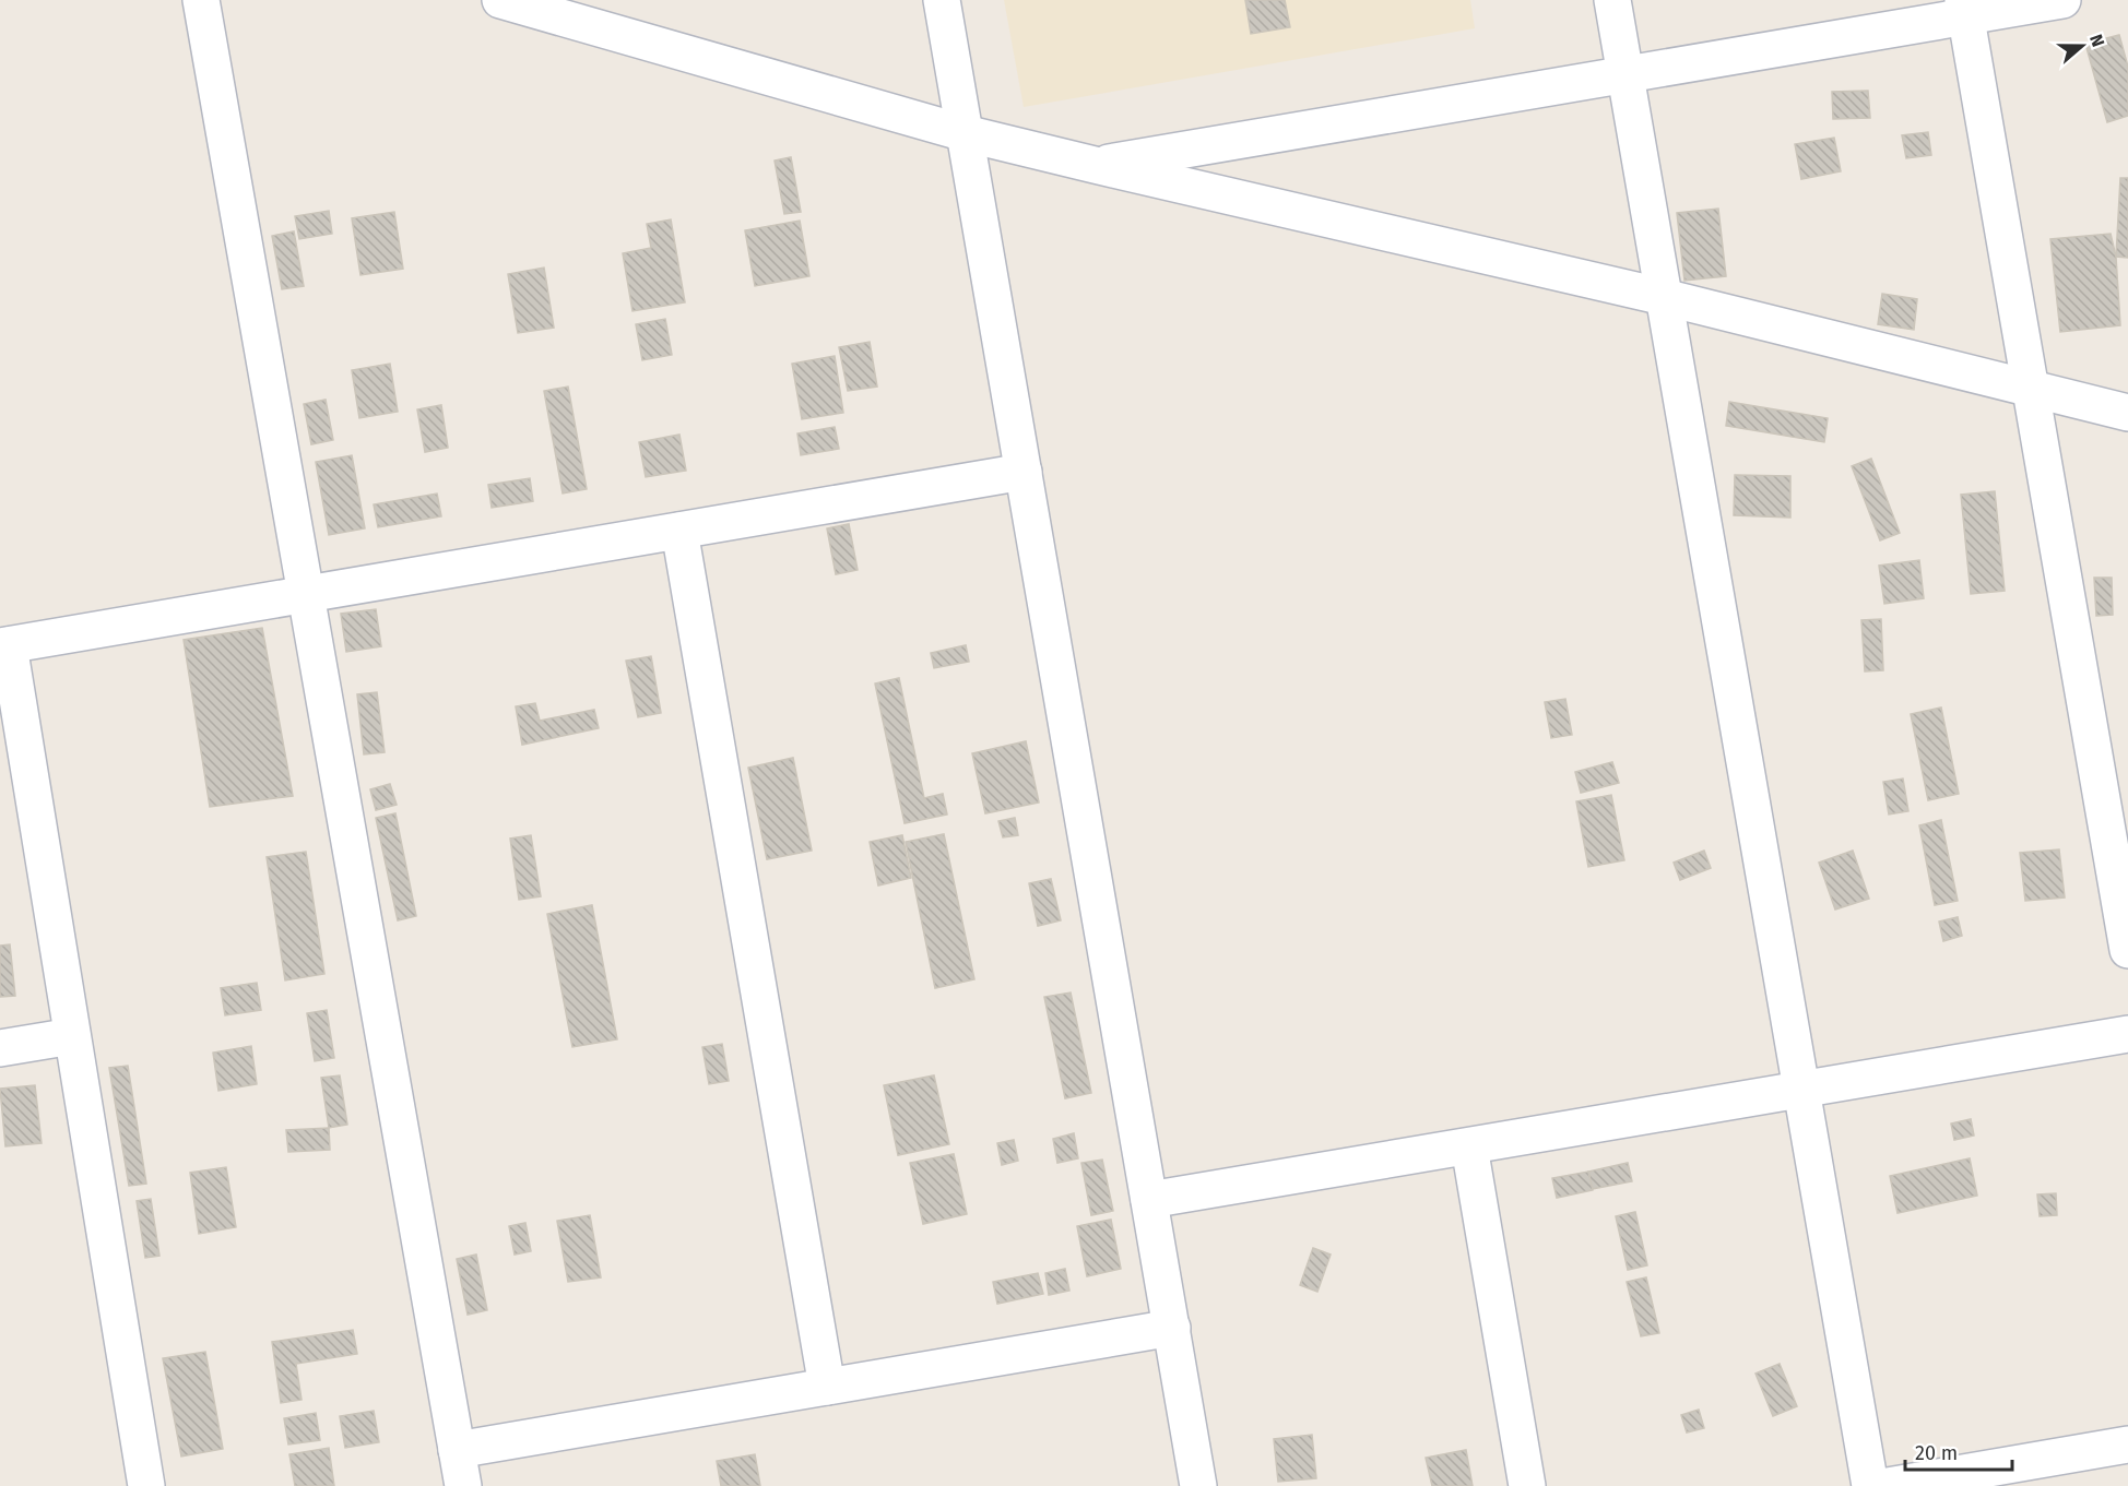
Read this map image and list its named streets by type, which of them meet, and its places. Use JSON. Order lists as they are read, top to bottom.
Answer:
{
  "scale_bar": "20 m",
  "north": "right"
}
